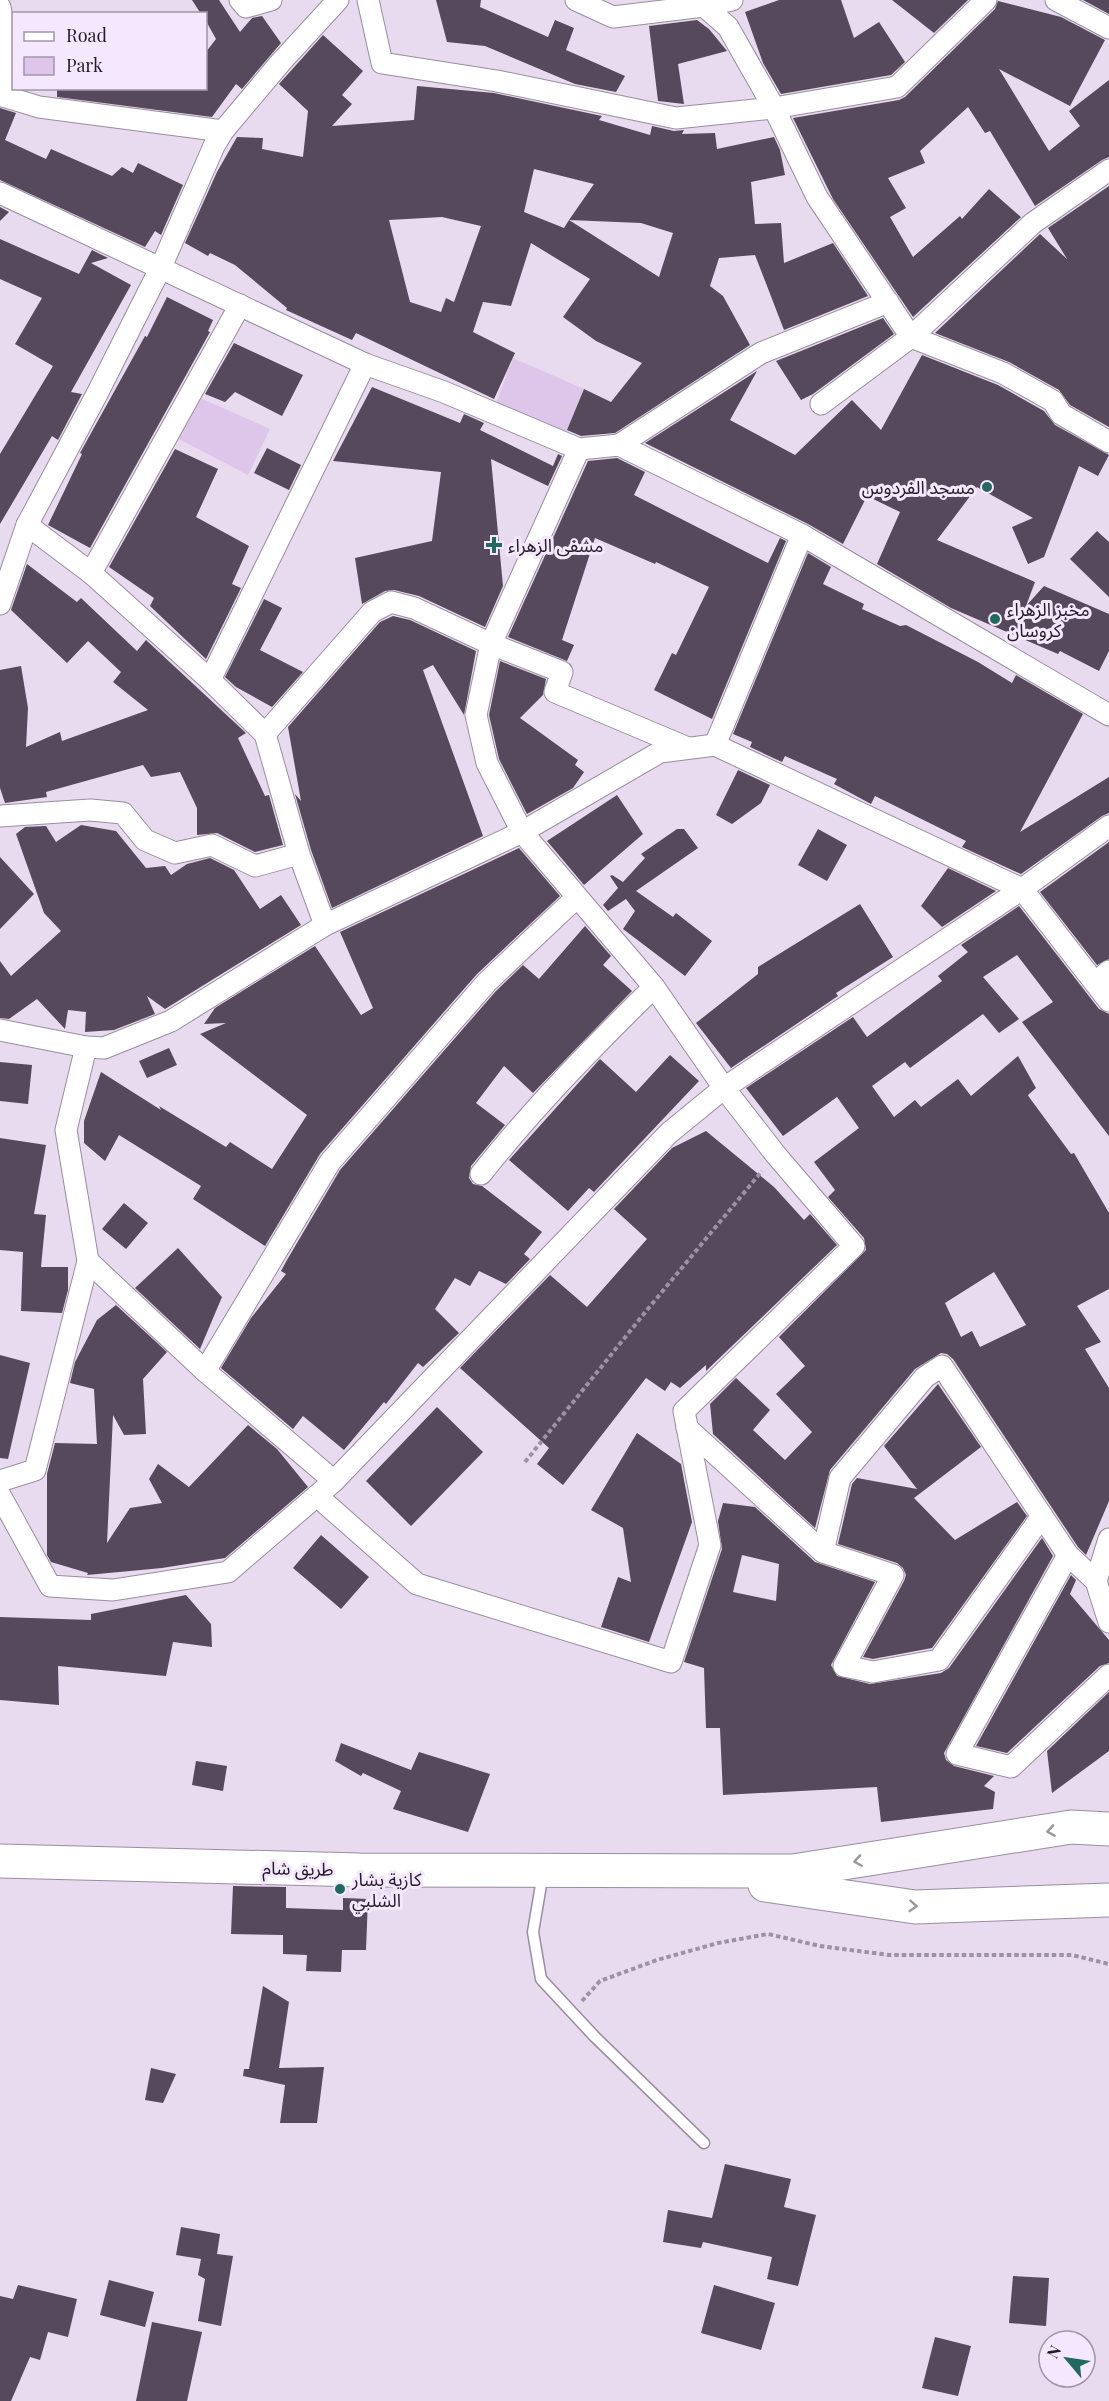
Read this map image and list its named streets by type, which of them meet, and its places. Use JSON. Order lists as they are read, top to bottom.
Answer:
{
  "streets": {
    "main road": ["طريق شام"]
  },
  "places": {
    "other": ["مسجد الفردوس", "مخبز الزهراء كروسان", "كازية بشار الشلبي"],
    "health": ["مشفى الزهراء"]
  },
  "legend": ["Road", "Park"],
  "north": "top left"
}
